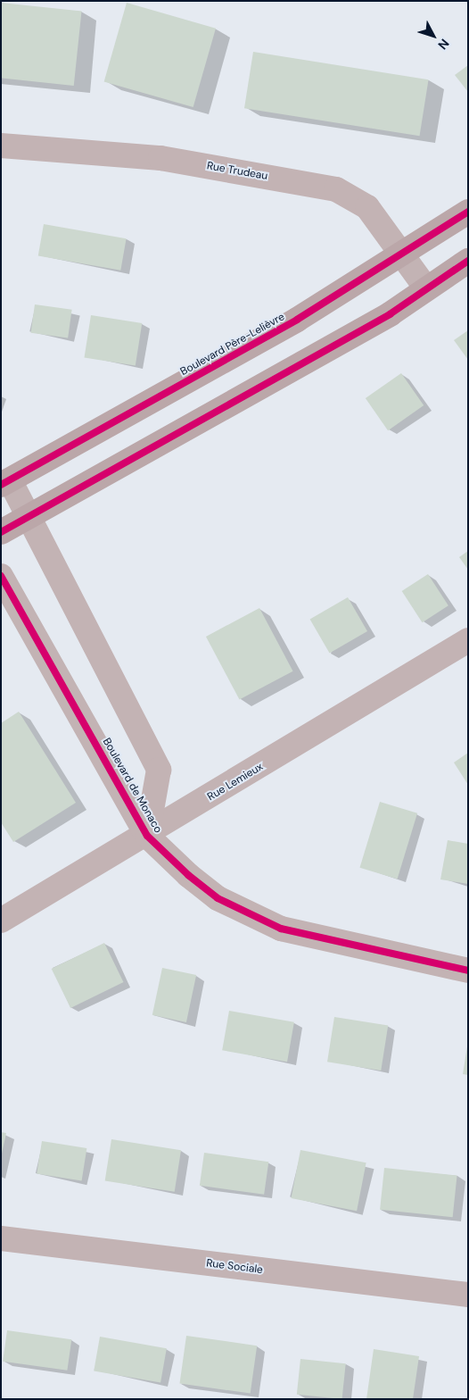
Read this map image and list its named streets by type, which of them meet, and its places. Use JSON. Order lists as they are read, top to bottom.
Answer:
{
  "streets": {
    "main road": ["Boulevard Père-Lelièvre"],
    "street": [
      "Rue Trudeau",
      "Rue Lemieux",
      "Boulevard de Monaco",
      "Rue Sociale"
    ]
  },
  "crossings": [
    ["Rue Trudeau", "Boulevard Père-Lelièvre"],
    ["Boulevard Père-Lelièvre", "Boulevard de Monaco"],
    ["Rue Lemieux", "Boulevard de Monaco"]
  ],
  "north": "bottom right"
}
